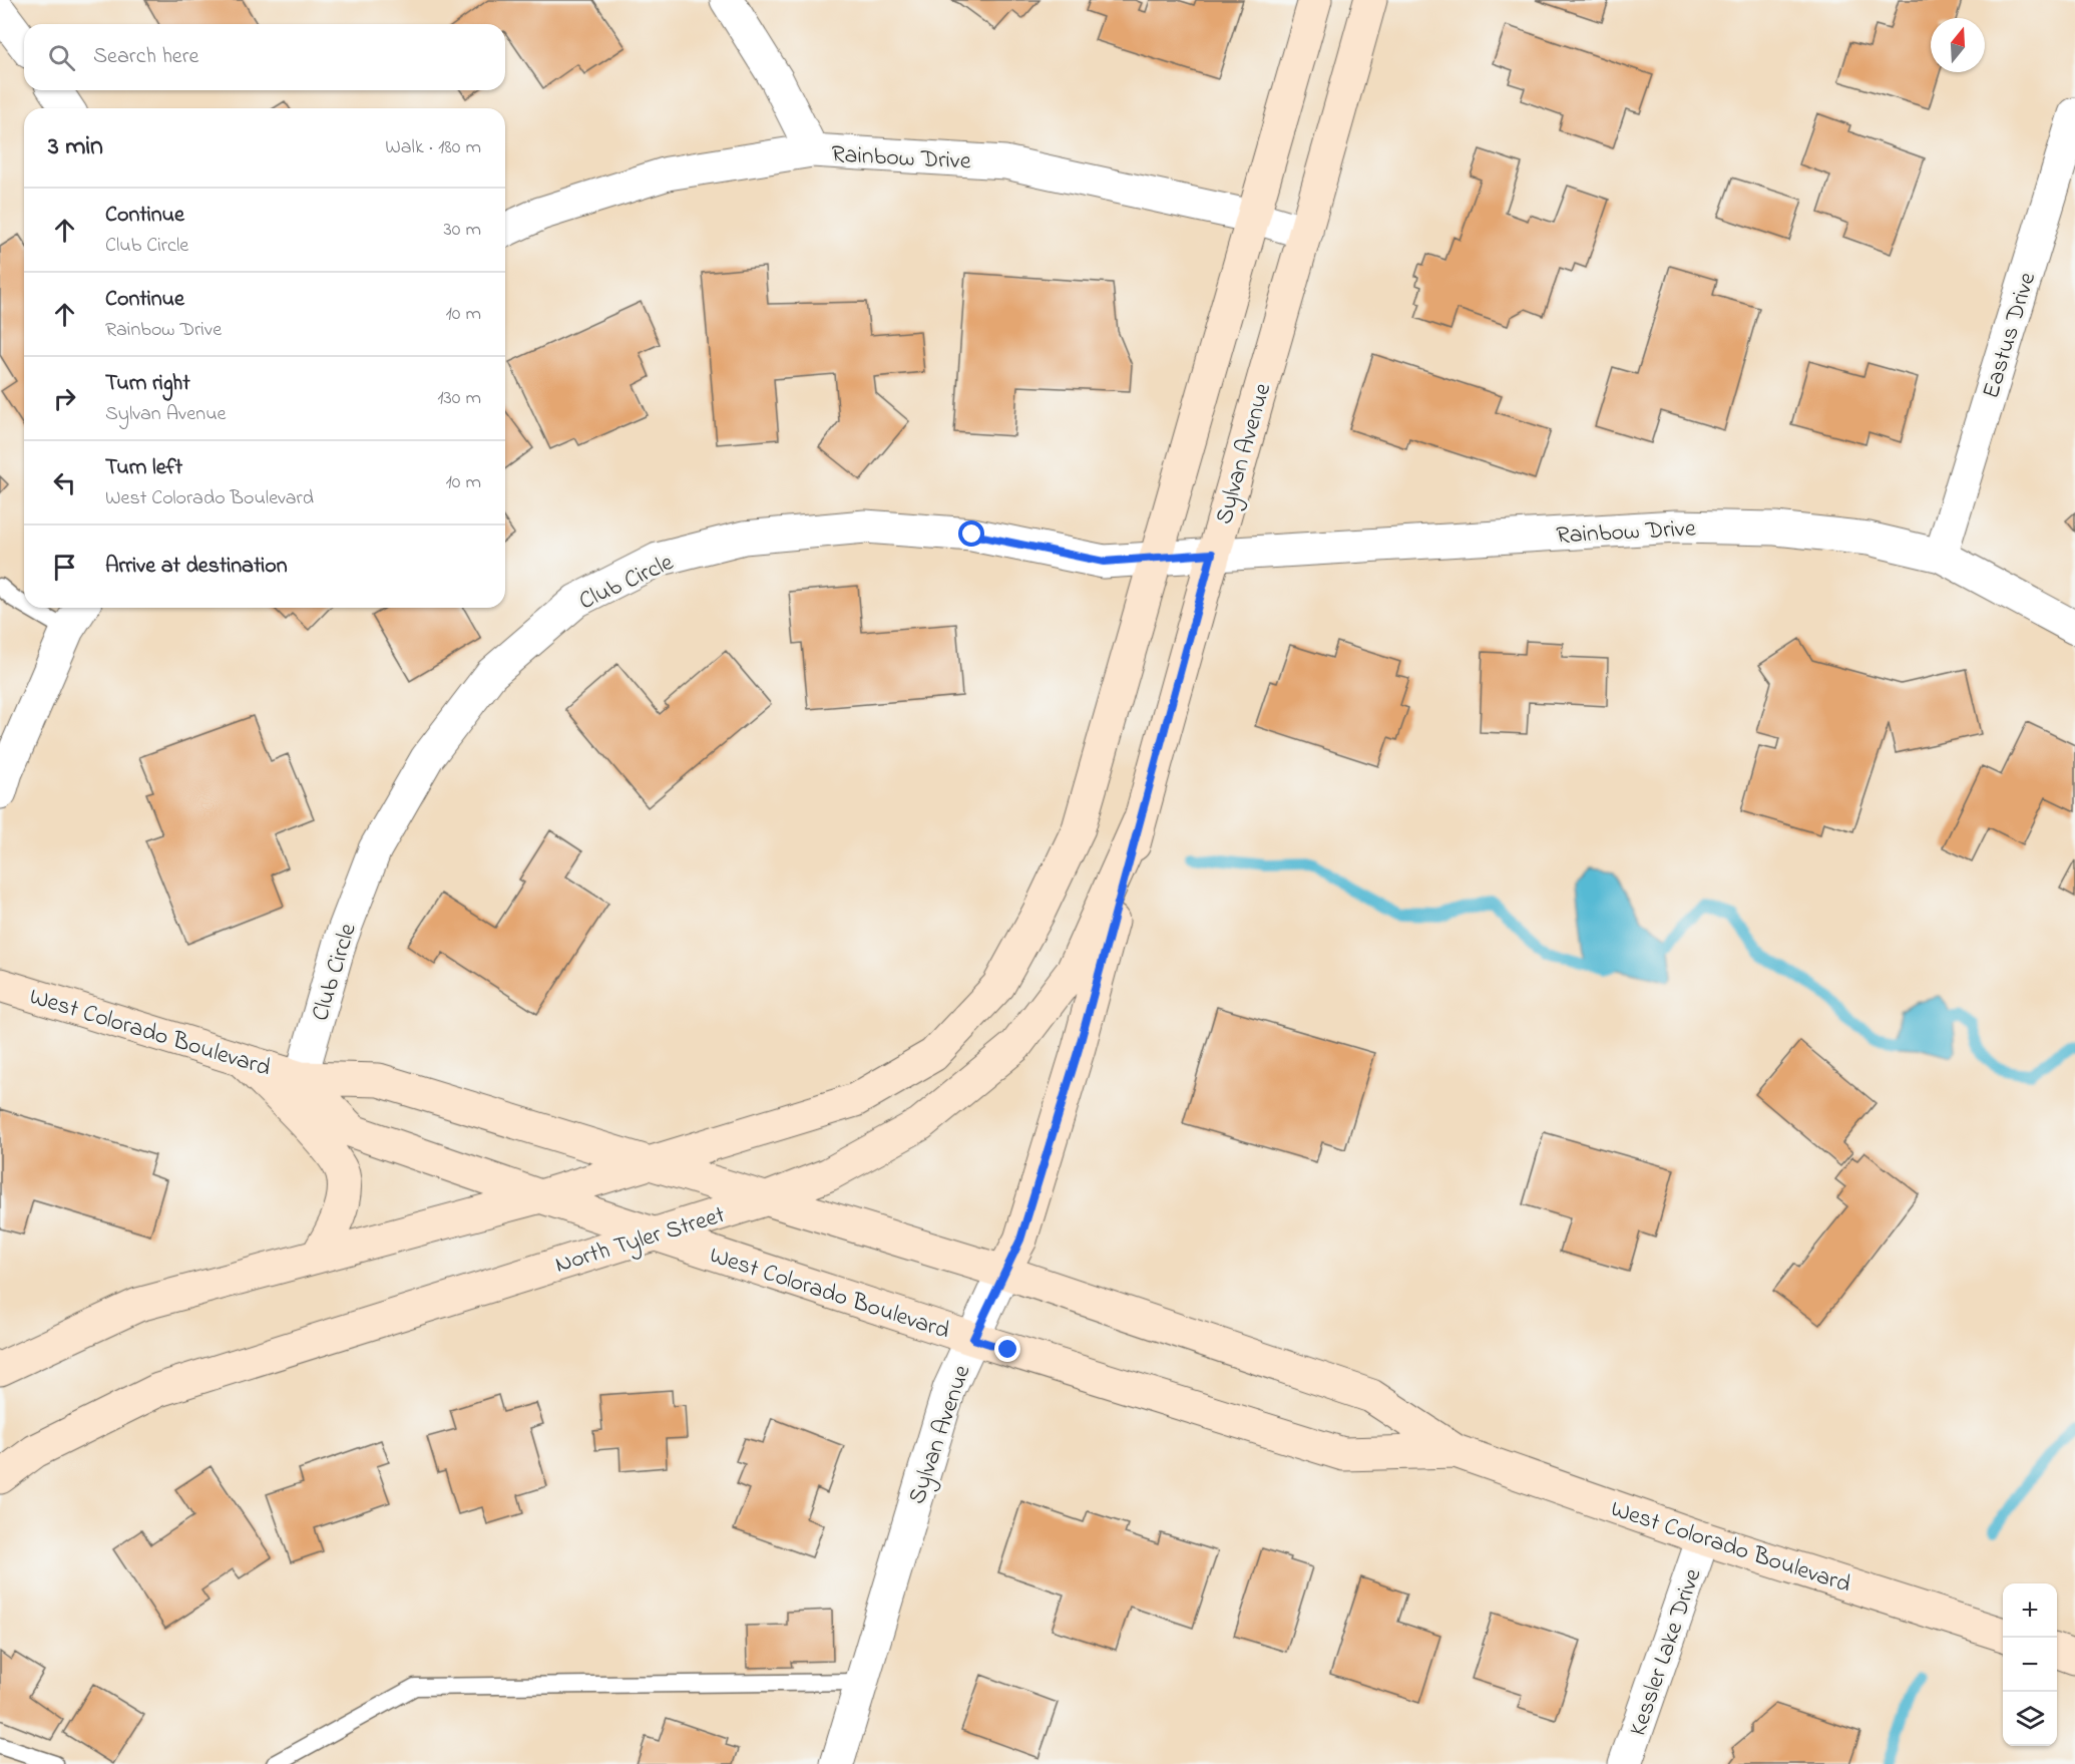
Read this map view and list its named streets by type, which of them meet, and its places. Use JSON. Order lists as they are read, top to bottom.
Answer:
{
  "streets": {
    "main road": ["Sylvan Avenue", "West Colorado Boulevard", "North Tyler Street"],
    "street": [
      "Rainbow Drive",
      "Eastus Drive",
      "Club Circle",
      "Kessler Lake Drive"
    ]
  },
  "crossings": [
    ["Rainbow Drive", "Eastus Drive"],
    ["Rainbow Drive", "Sylvan Avenue"],
    ["Rainbow Drive", "Club Circle"],
    ["Sylvan Avenue", "West Colorado Boulevard"],
    ["Sylvan Avenue", "North Tyler Street"],
    ["Club Circle", "West Colorado Boulevard"],
    ["West Colorado Boulevard", "North Tyler Street"],
    ["West Colorado Boulevard", "Kessler Lake Drive"]
  ],
  "north": "top",
  "page": {
    "search": "Search here",
    "heading": ["3 min", "Walk · 180 m"],
    "list": [
      ["Continue", "Club Circle", "30 m"],
      ["Continue", "Rainbow Drive", "10 m"],
      ["Turn right", "Sylvan Avenue", "130 m"],
      ["Turn left", "West Colorado Boulevard", "10 m"],
      "Arrive at destination"
    ],
    "map_buttons": ["+", "−"]
  }
}
